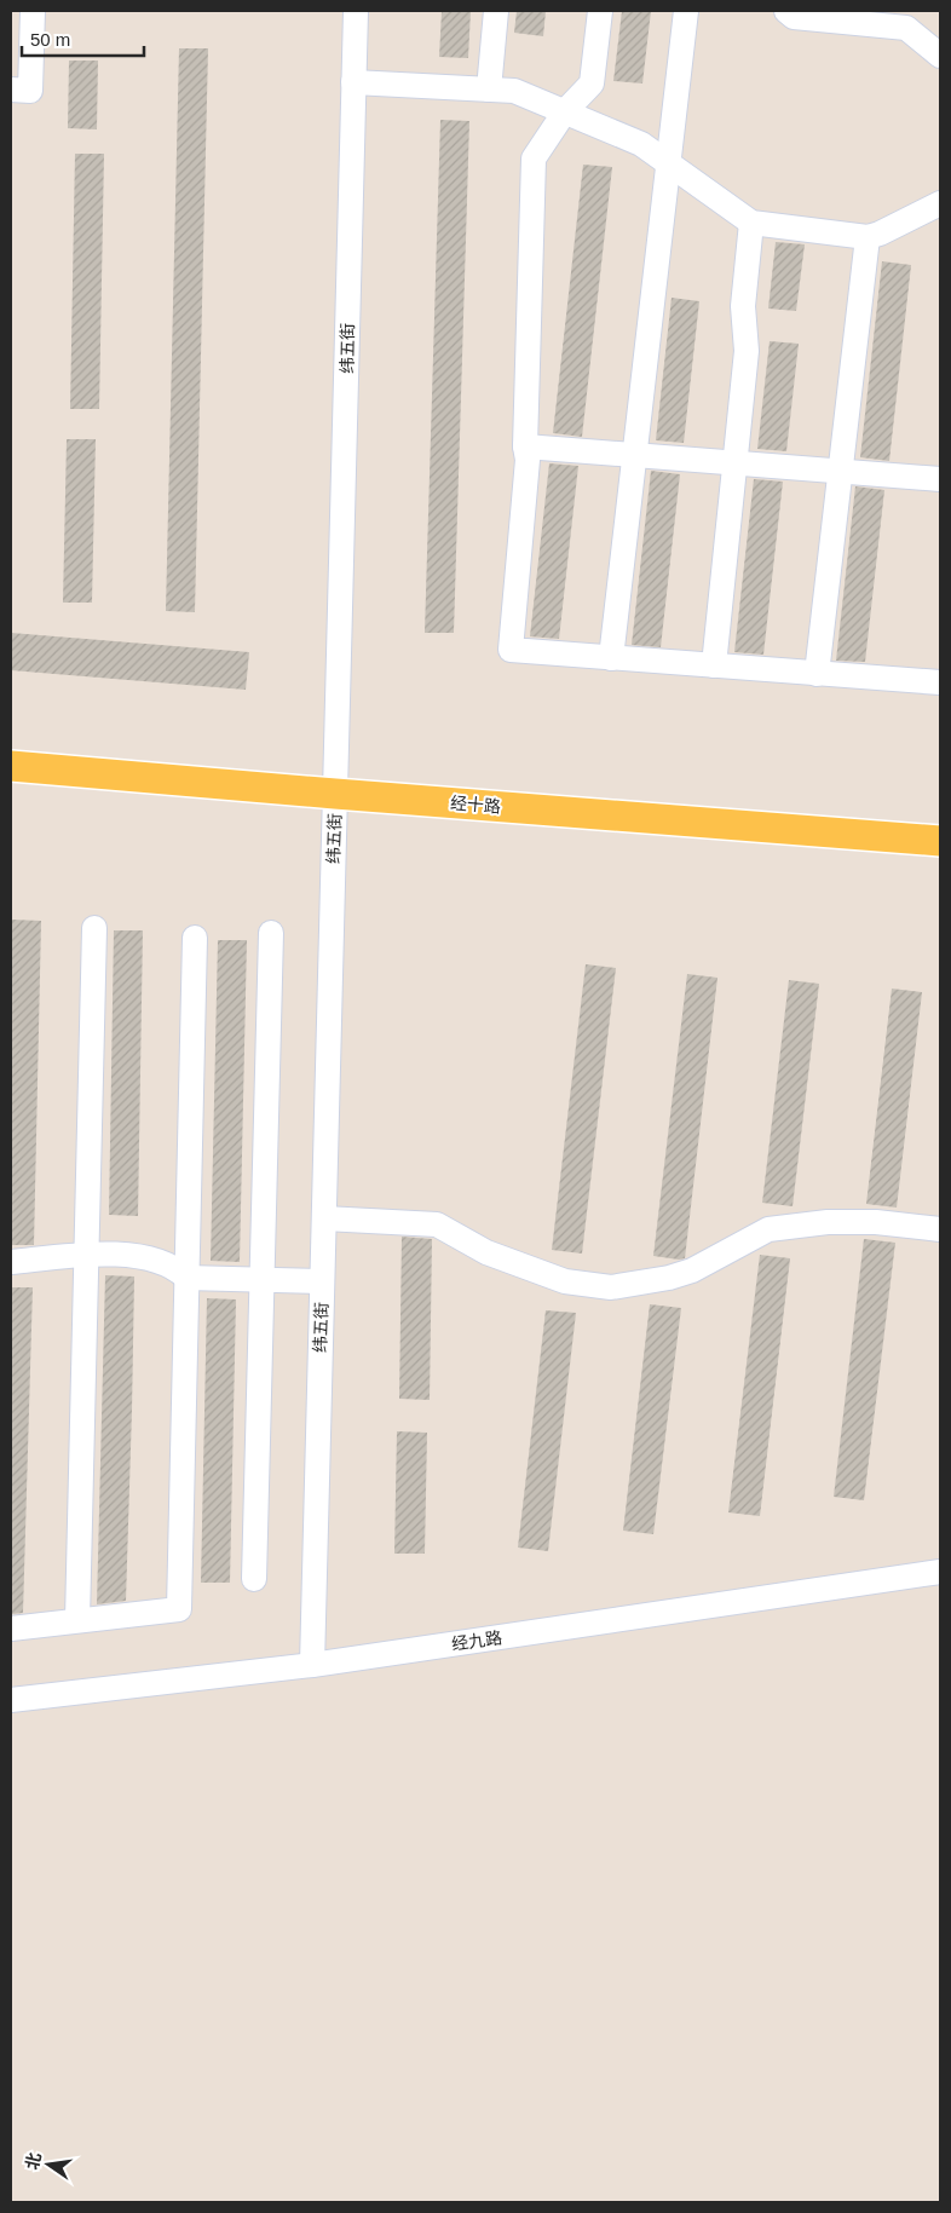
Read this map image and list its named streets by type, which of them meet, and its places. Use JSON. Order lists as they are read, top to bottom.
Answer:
{
  "streets": {
    "main road": ["经十路"],
    "street": ["纬五街", "经九路"]
  },
  "crossings": [
    ["纬五街", "经十路"],
    ["纬五街", "经九路"]
  ],
  "scale_bar": "50 m",
  "north": "left"
}
